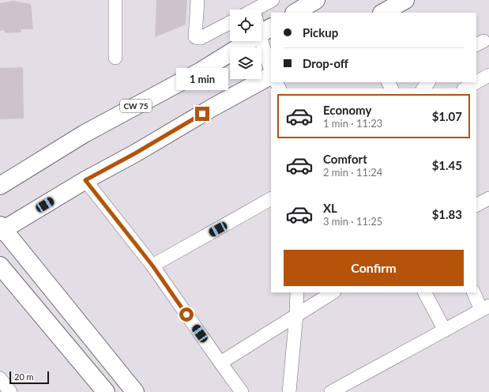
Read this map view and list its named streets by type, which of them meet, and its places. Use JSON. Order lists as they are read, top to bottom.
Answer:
{
  "streets": {
    "main road": ["CW 75"]
  },
  "scale_bar": "20 m",
  "page": {
    "banner": ["Pickup", "Drop-off"],
    "bubble": "1 min",
    "list": [
      {
        "name": "Economy",
        "note": "1 min · 11:23",
        "value": "$1.07"
      },
      {
        "name": "Comfort",
        "note": "2 min · 11:24",
        "value": "$1.45"
      },
      {
        "name": "XL",
        "note": "3 min · 11:25",
        "value": "$1.83"
      }
    ],
    "buttons": "Confirm",
    "scale": "20 m"
  }
}
